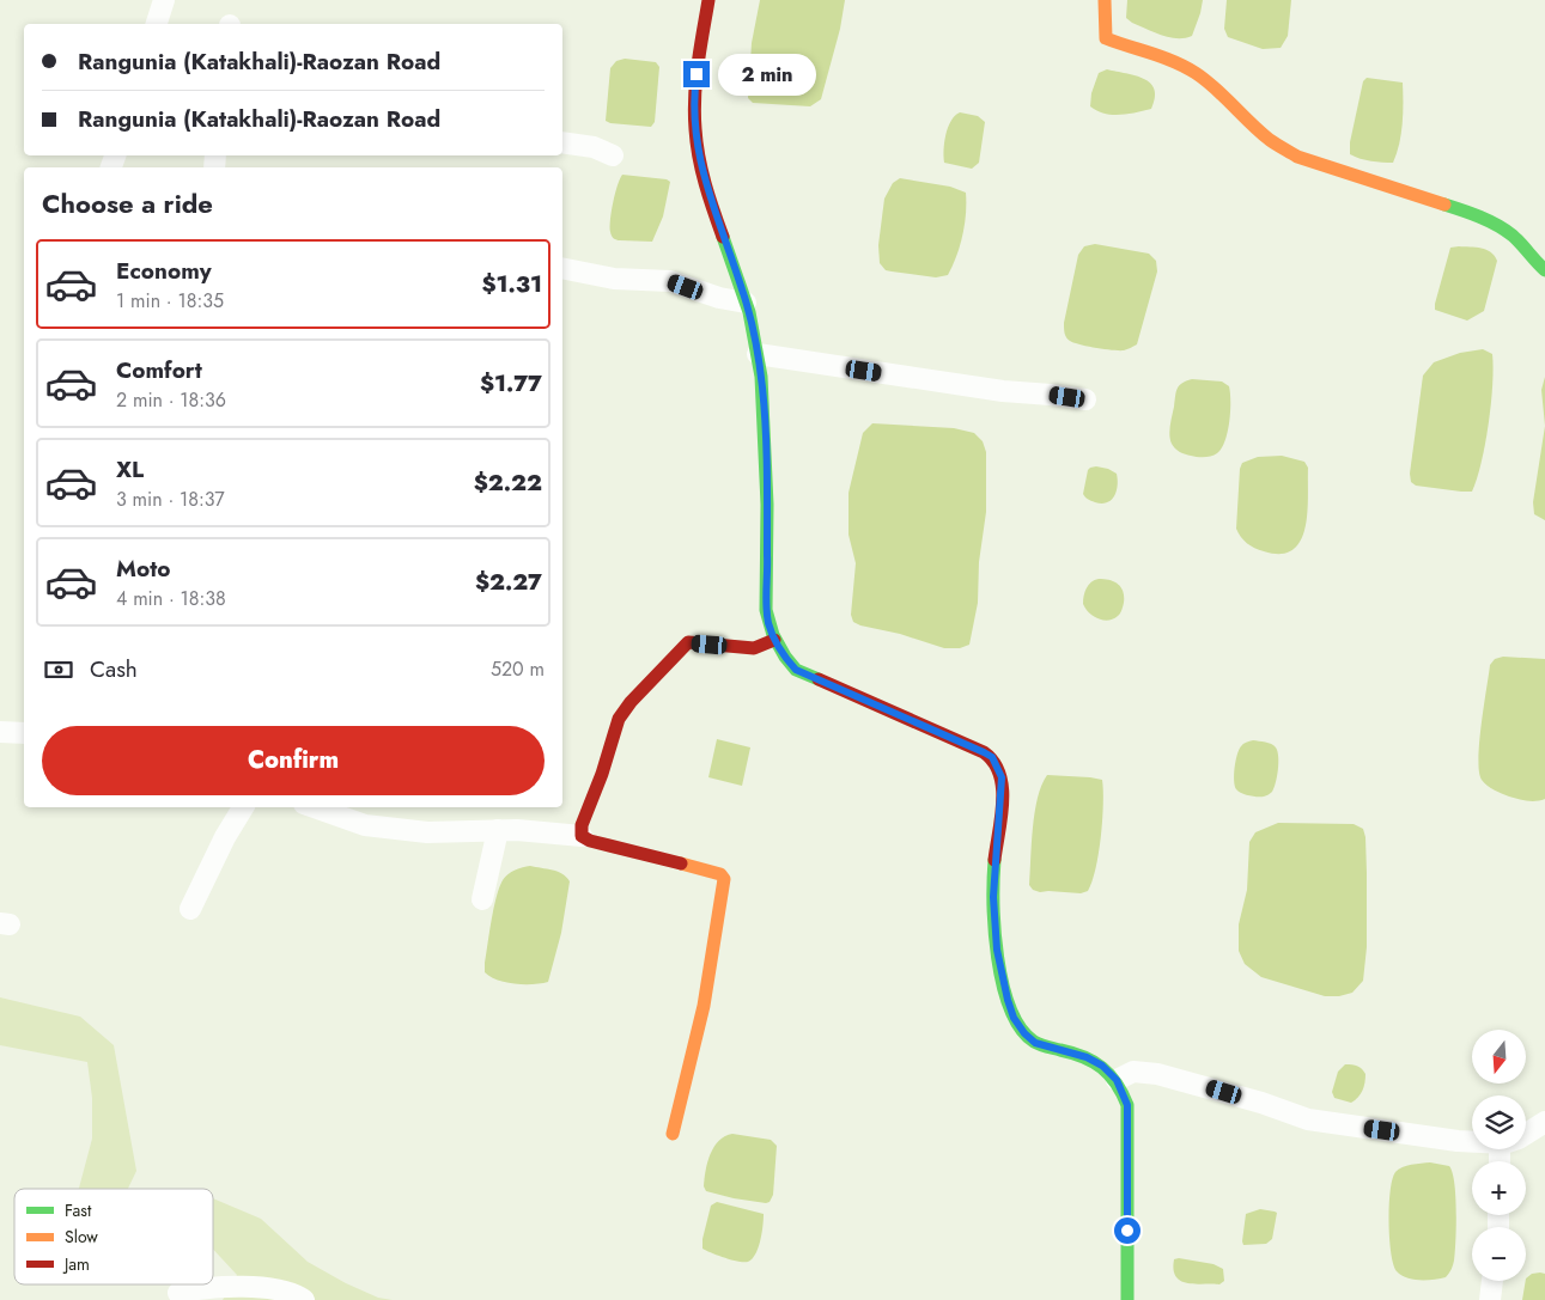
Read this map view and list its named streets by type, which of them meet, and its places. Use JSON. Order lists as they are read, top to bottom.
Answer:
{
  "legend": ["Fast", "Slow", "Jam"],
  "north": "bottom",
  "page": {
    "banner": ["Rangunia (Katakhali)-Raozan Road", "Rangunia (Katakhali)-Raozan Road"],
    "bubble": "2 min",
    "heading": "Choose a ride",
    "list": [
      {
        "name": "Economy",
        "note": "1 min · 18:35",
        "value": "$1.31"
      },
      {
        "name": "Comfort",
        "note": "2 min · 18:36",
        "value": "$1.77"
      },
      {
        "name": "XL",
        "note": "3 min · 18:37",
        "value": "$2.22"
      },
      {
        "name": "Moto",
        "note": "4 min · 18:38",
        "value": "$2.27"
      }
    ],
    "pay": ["Cash", "520 m"],
    "buttons": "Confirm",
    "map_buttons": ["+", "−"]
  }
}
